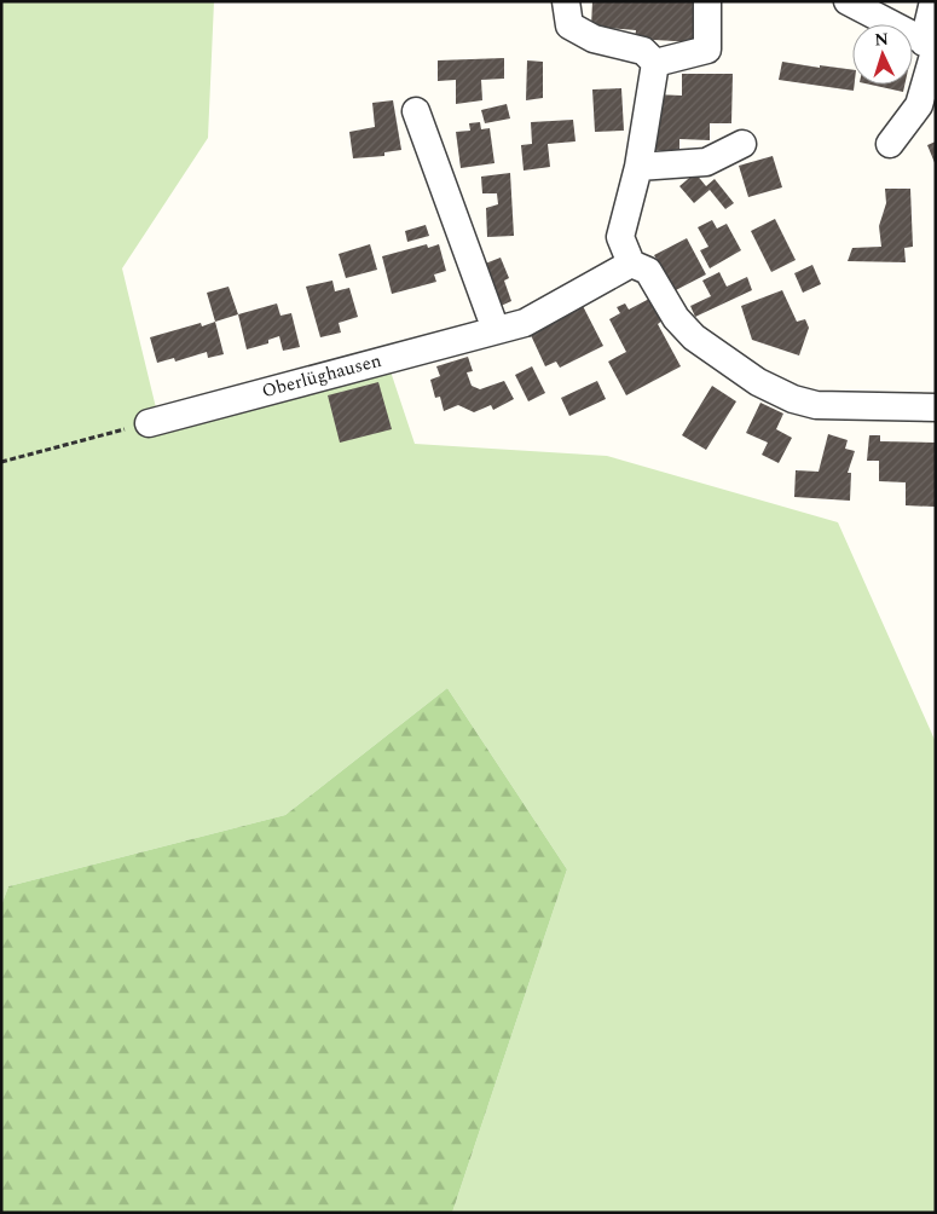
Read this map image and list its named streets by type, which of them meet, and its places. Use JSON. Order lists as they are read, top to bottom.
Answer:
{
  "streets": {
    "street": ["Oberlüghausen"]
  },
  "north": "top"
}
